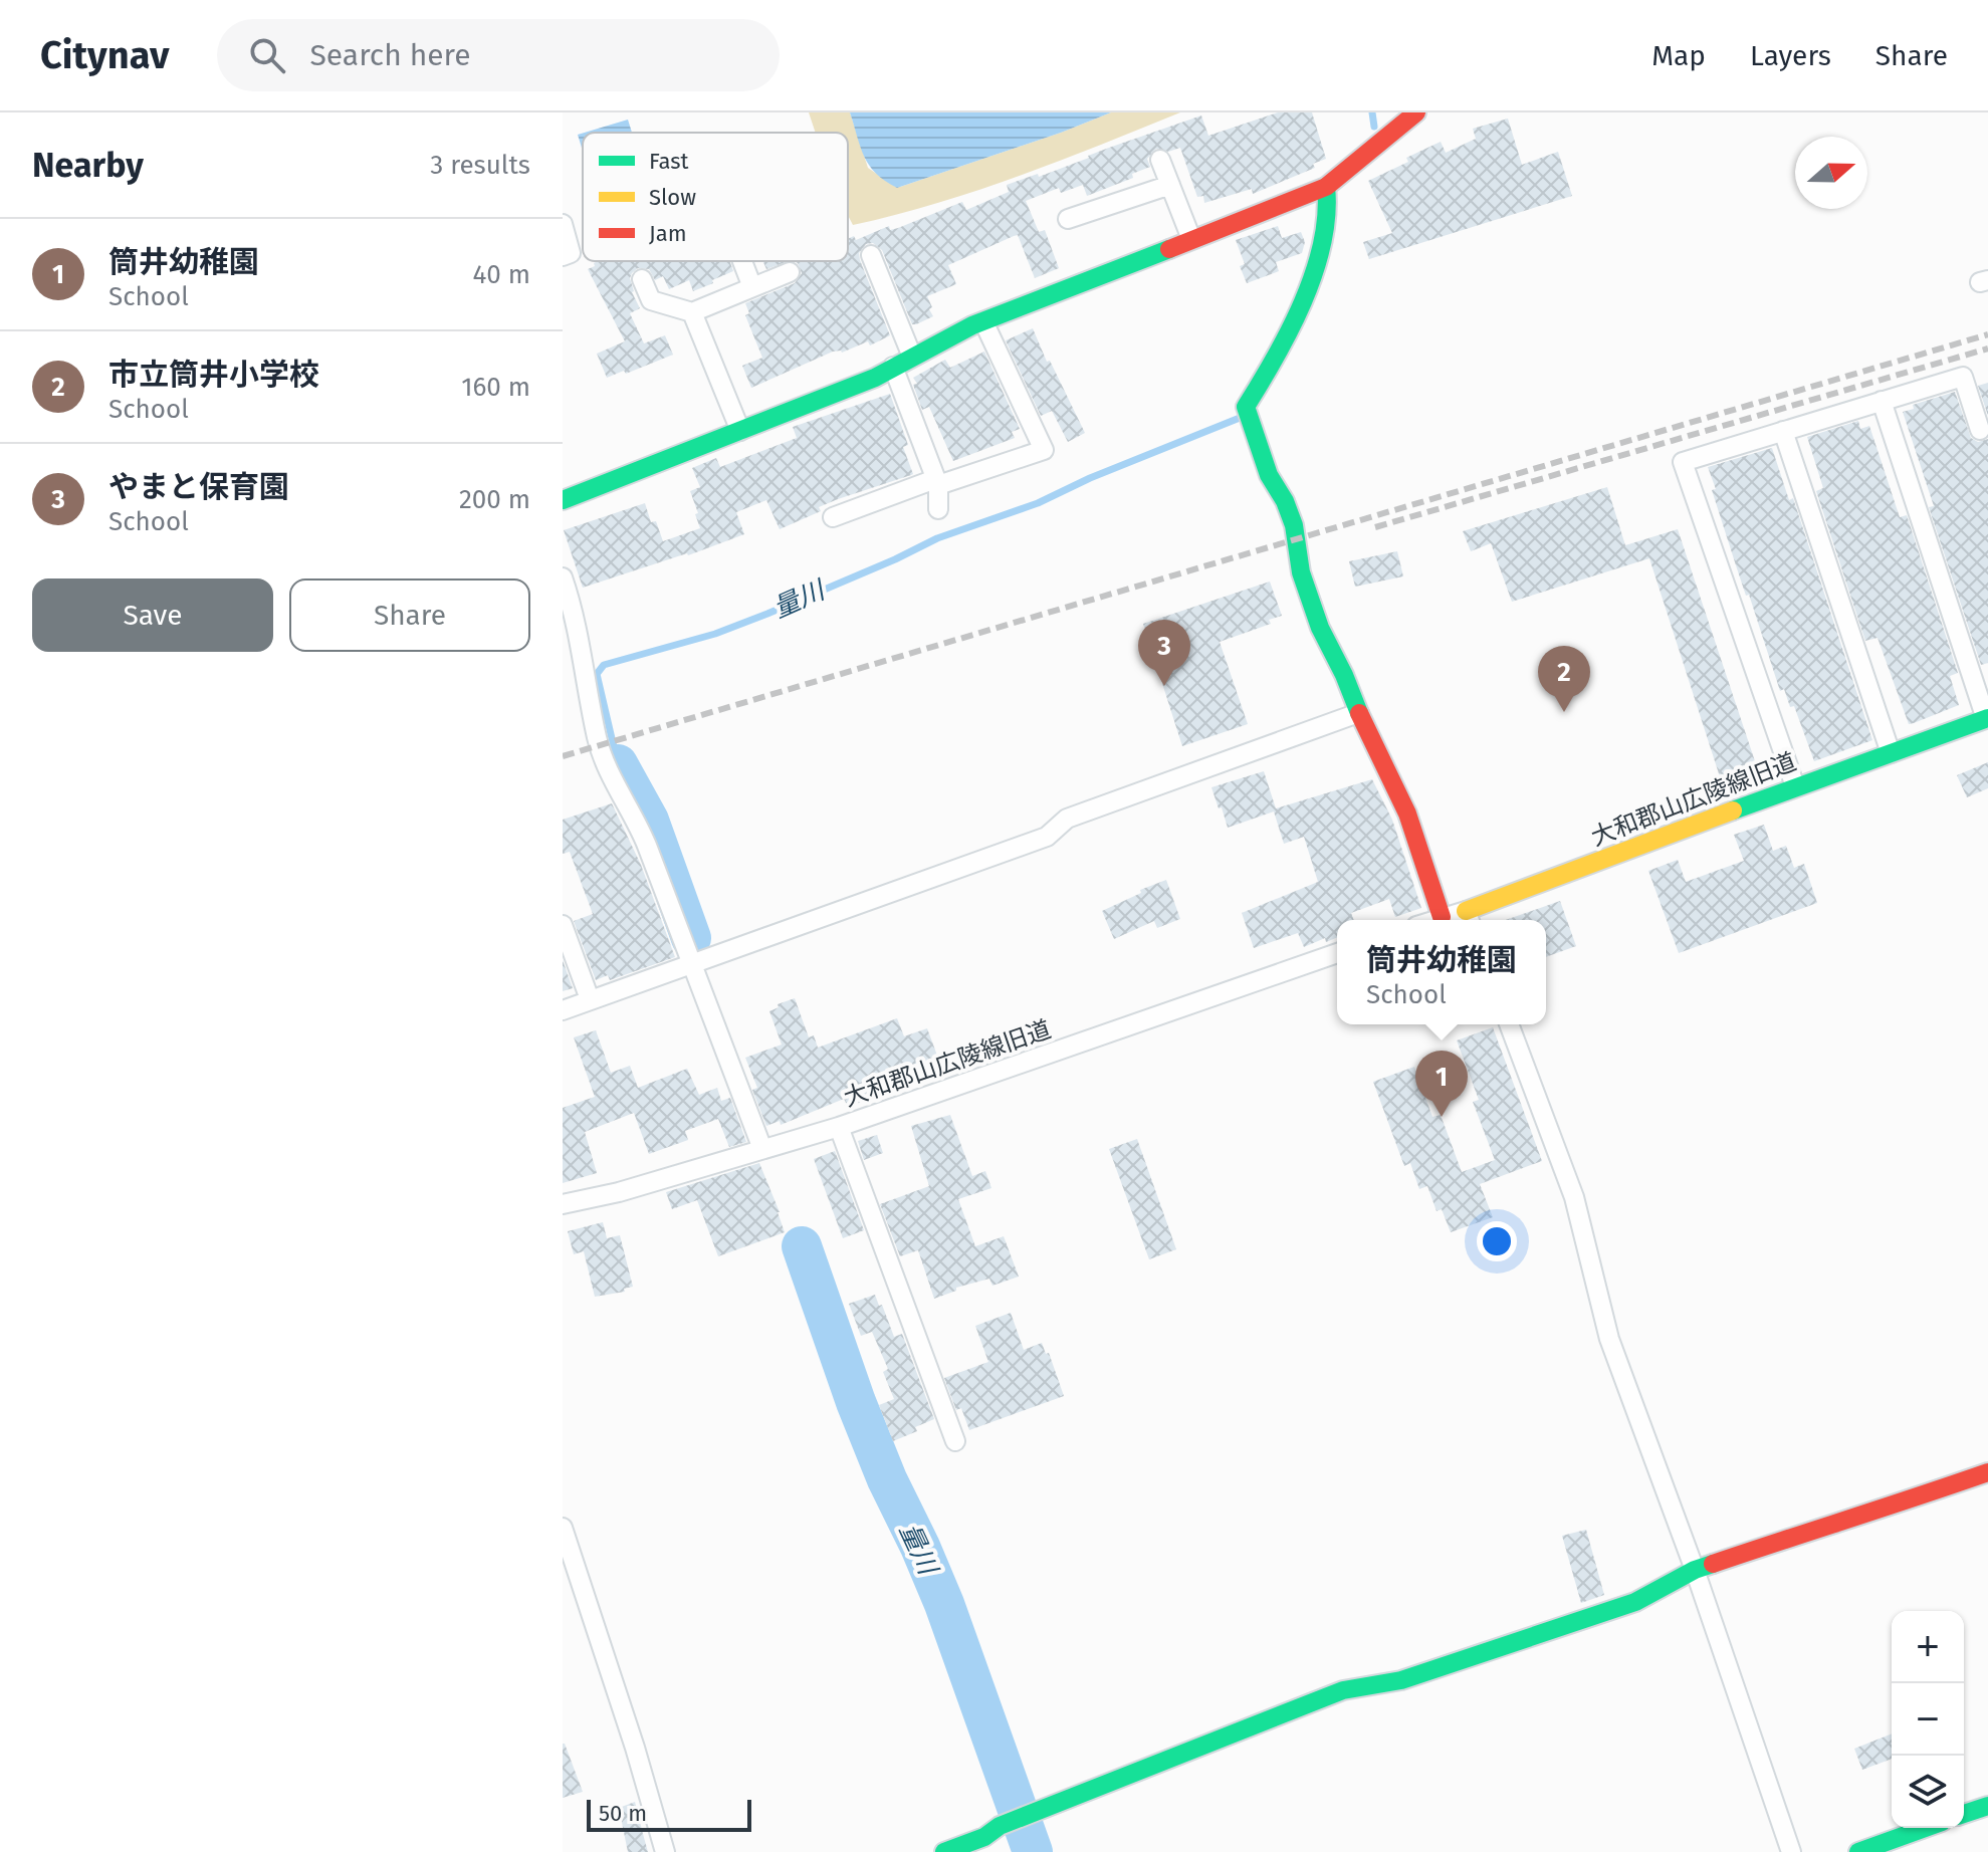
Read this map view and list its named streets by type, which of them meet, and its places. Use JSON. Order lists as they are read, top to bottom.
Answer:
{
  "streets": {
    "street": ["大和郡山広陵線旧道"]
  },
  "water": ["量川"],
  "legend": ["Fast", "Slow", "Jam"],
  "scale_bar": "50 m",
  "north": "right",
  "page": {
    "header": "Citynav",
    "search": "Search here",
    "nav": ["Map", "Layers", "Share"],
    "heading": ["Nearby", "3 results"],
    "list": [
      {
        "mark": "1",
        "name": "筒井幼稚園",
        "note": "School",
        "value": "40 m"
      },
      {
        "mark": "2",
        "name": "市立筒井小学校",
        "note": "School",
        "value": "160 m"
      },
      {
        "mark": "3",
        "name": "やまと保育園",
        "note": "School",
        "value": "200 m"
      }
    ],
    "buttons": ["Save", "Share"],
    "pins": ["3", "2", "1"],
    "popup": ["筒井幼稚園", "School"],
    "map_buttons": ["+", "−"],
    "scale": "50 m"
  }
}
